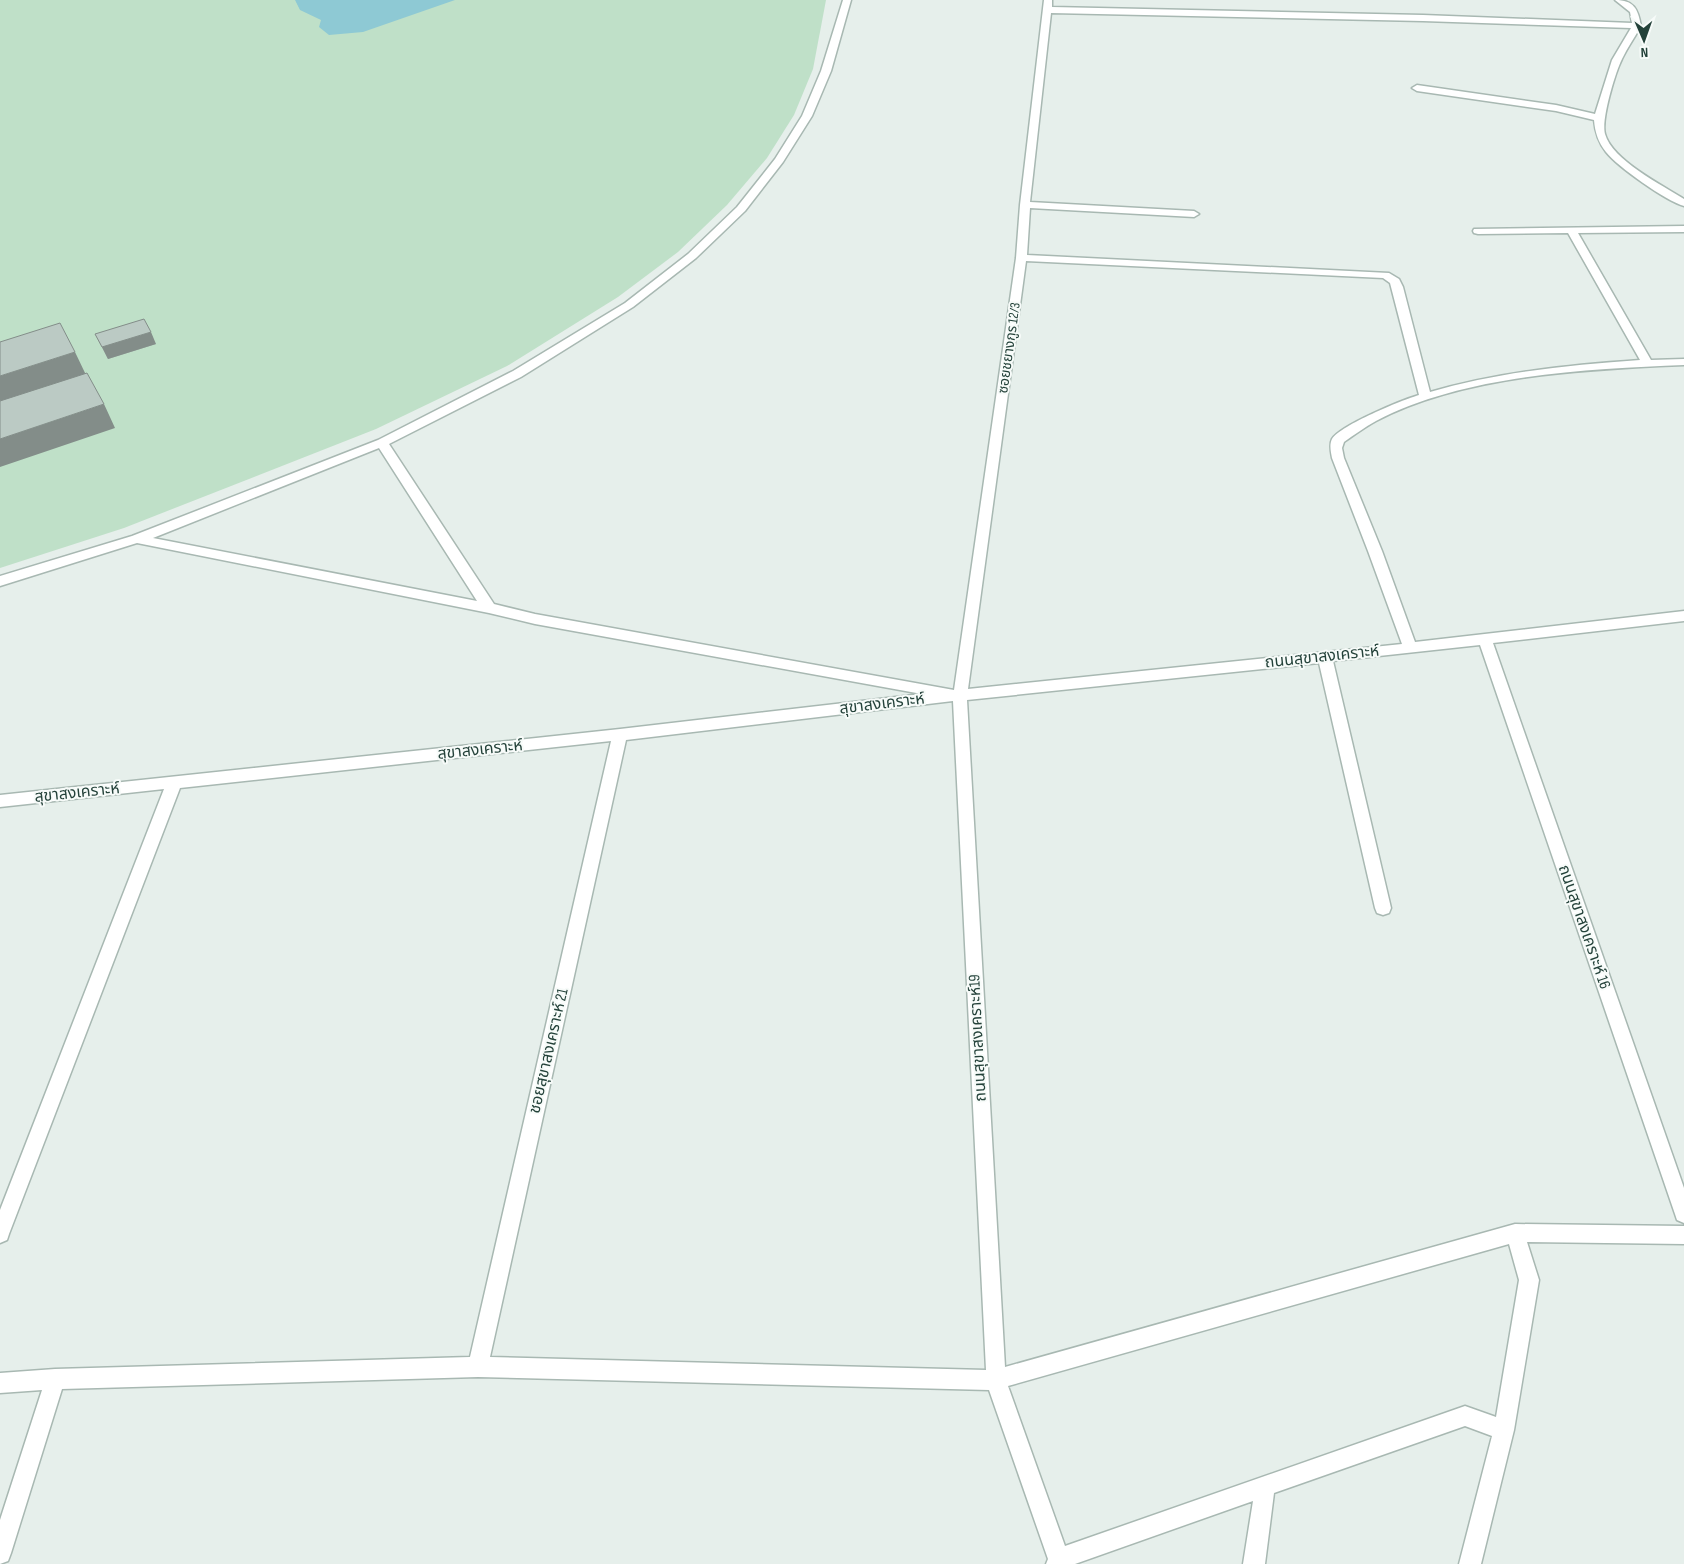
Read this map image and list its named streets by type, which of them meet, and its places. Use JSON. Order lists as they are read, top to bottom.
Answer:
{
  "streets": {
    "street": [
      "ซอยชยางกูร 12/3",
      "ถนนสุขาสงเคราะห์",
      "สุขาสงเคราะห์",
      "ถนนสุขาสงเคราะห์ 16",
      "ถนนสุขาสงเคราะห์19",
      "ชอยสุขาสงเคราะห์ 21"
    ]
  },
  "crossings": [
    ["ซอยชยางกูร 12/3", "ถนนสุขาสงเคราะห์"],
    ["ซอยชยางกูร 12/3", "สุขาสงเคราะห์"],
    ["ซอยชยางกูร 12/3", "ถนนสุขาสงเคราะห์19"],
    ["ถนนสุขาสงเคราะห์", "สุขาสงเคราะห์"],
    ["ถนนสุขาสงเคราะห์", "ถนนสุขาสงเคราะห์ 16"],
    ["ถนนสุขาสงเคราะห์", "ถนนสุขาสงเคราะห์19"],
    ["สุขาสงเคราะห์", "ถนนสุขาสงเคราะห์19"],
    ["สุขาสงเคราะห์", "ชอยสุขาสงเคราะห์ 21"]
  ],
  "north": "bottom"
}
